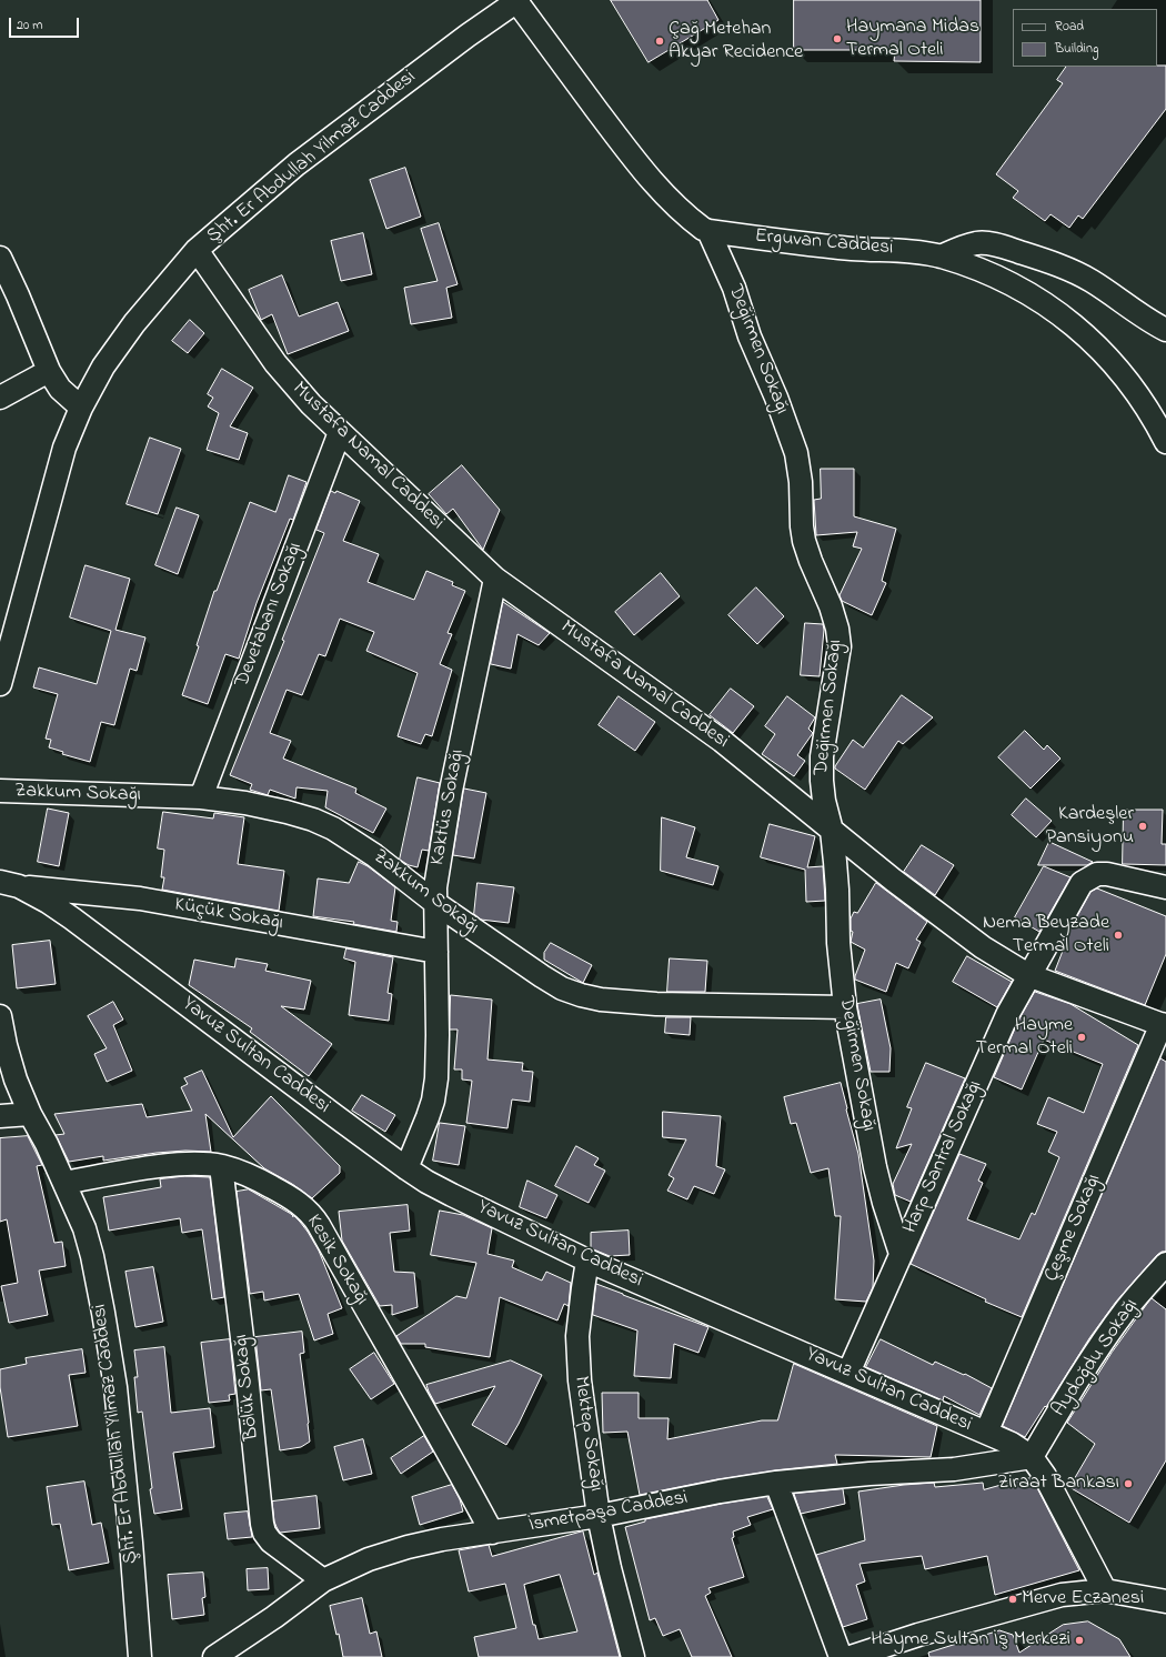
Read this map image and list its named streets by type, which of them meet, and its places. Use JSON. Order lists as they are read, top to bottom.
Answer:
{
  "streets": {
    "street": [
      "Şht. Er Abdullah Yilmaz Caddesi",
      "Erguvan Caddesi",
      "Değirmen Sokağı",
      "Mustafa Namal Caddesi",
      "Devetabanı Sokağı",
      "Zakkum Sokağı",
      "Kaktüs Sokağı",
      "Küçük Sokağı",
      "Yavuz Sultan Caddesi",
      "Harp Santral Sokağı",
      "Çeşme Sokağı",
      "Kesik Sokağı",
      "Aydoğdu Sokağı",
      "Bölük Sokağı",
      "Mektep Sokağı",
      "İsmetpaşa Caddesi"
    ]
  },
  "crossings": [
    ["Şht. Er Abdullah Yilmaz Caddesi", "Erguvan Caddesi"],
    ["Şht. Er Abdullah Yilmaz Caddesi", "Mustafa Namal Caddesi"],
    ["Şht. Er Abdullah Yilmaz Caddesi", "Kesik Sokağı"],
    ["Erguvan Caddesi", "Değirmen Sokağı"],
    ["Değirmen Sokağı", "Mustafa Namal Caddesi"],
    ["Değirmen Sokağı", "Zakkum Sokağı"],
    ["Değirmen Sokağı", "Harp Santral Sokağı"],
    ["Mustafa Namal Caddesi", "Devetabanı Sokağı"],
    ["Mustafa Namal Caddesi", "Kaktüs Sokağı"],
    ["Mustafa Namal Caddesi", "Harp Santral Sokağı"],
    ["Mustafa Namal Caddesi", "Çeşme Sokağı"],
    ["Devetabanı Sokağı", "Zakkum Sokağı"],
    ["Zakkum Sokağı", "Kaktüs Sokağı"],
    ["Kaktüs Sokağı", "Küçük Sokağı"],
    ["Kaktüs Sokağı", "Yavuz Sultan Caddesi"],
    ["Küçük Sokağı", "Yavuz Sultan Caddesi"],
    ["Yavuz Sultan Caddesi", "Harp Santral Sokağı"],
    ["Yavuz Sultan Caddesi", "Çeşme Sokağı"],
    ["Yavuz Sultan Caddesi", "Aydoğdu Sokağı"],
    ["Yavuz Sultan Caddesi", "Mektep Sokağı"],
    ["Yavuz Sultan Caddesi", "İsmetpaşa Caddesi"],
    ["Kesik Sokağı", "Bölük Sokağı"],
    ["Kesik Sokağı", "İsmetpaşa Caddesi"],
    ["Aydoğdu Sokağı", "İsmetpaşa Caddesi"],
    ["Bölük Sokağı", "İsmetpaşa Caddesi"],
    ["Mektep Sokağı", "İsmetpaşa Caddesi"]
  ],
  "places": [
    "Haymana Midas Termal Oteli",
    "Çağ Metehan Akyar Recidence",
    "Kardeşler Pansiyonu",
    "Nema Beyzade Termal Oteli",
    "Hayme Termal Oteli",
    "Ziraat Bankası",
    "Merve Eczanesi",
    "Hayme Sultan İş Merkezi"
  ],
  "legend": ["Road", "Building"],
  "scale_bar": "20 m"
}
